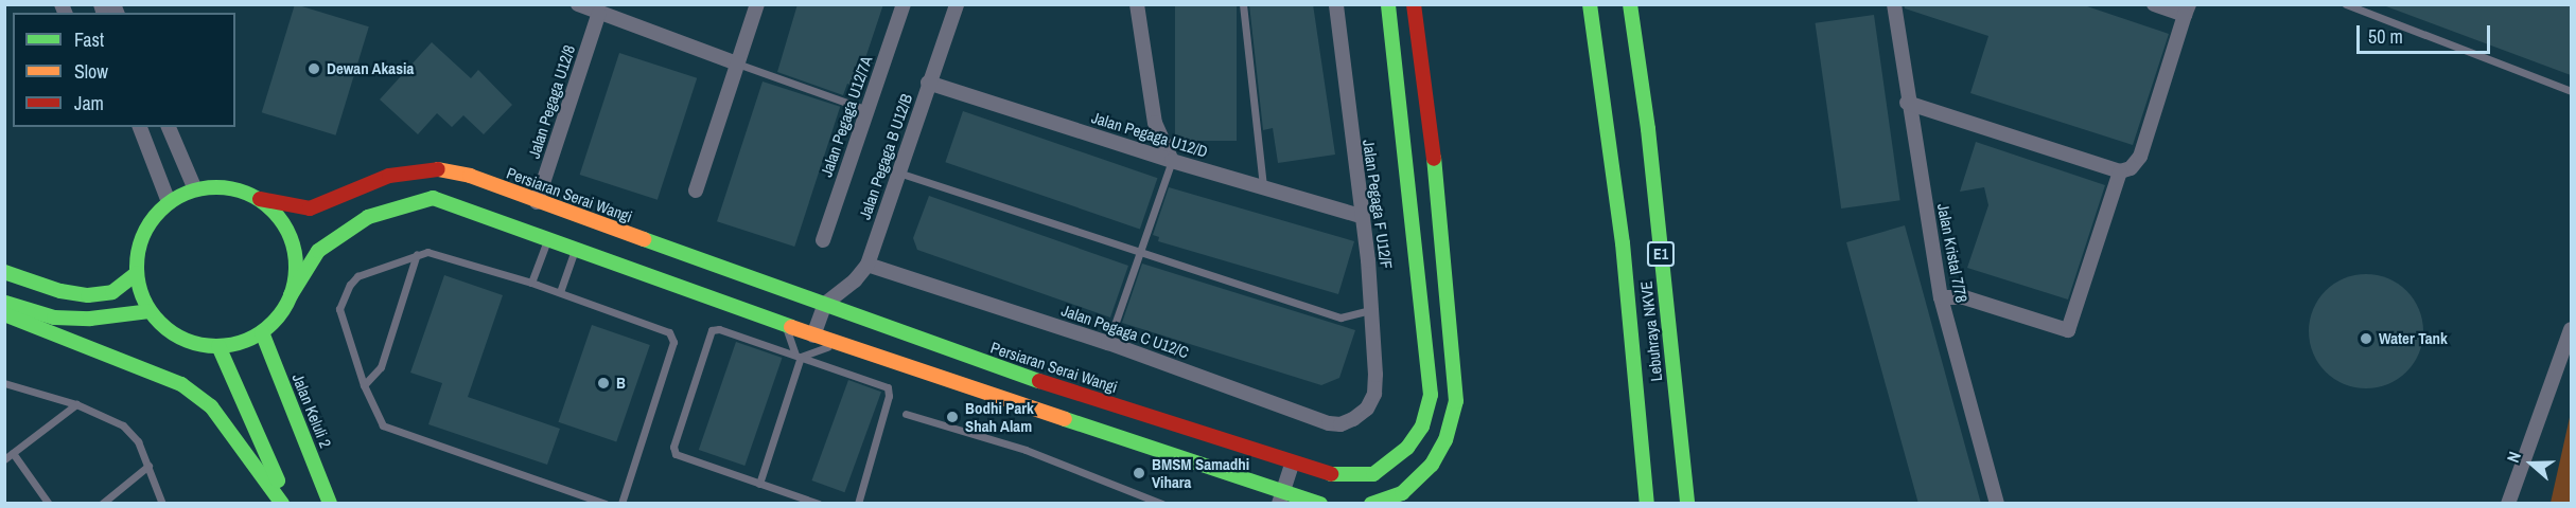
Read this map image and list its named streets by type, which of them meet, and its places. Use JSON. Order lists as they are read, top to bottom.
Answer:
{
  "streets": {
    "main road": [
      "Persiaran Serai Wangi",
      "E1",
      "Lebuhraya NKVE",
      "Jalan Keluli 2"
    ],
    "street": [
      "Jalan Pegaga U12/8",
      "Jalan Pegaga U12/7A",
      "Jalan Pegaga U12/D",
      "Jalan Pegaga B U12/B",
      "Jalan Pegaga F U12/F",
      "Jalan Kristal 7/78",
      "Jalan Pegaga C U12/C"
    ]
  },
  "crossings": [
    ["Jalan Pegaga U12/8", "Persiaran Serai Wangi"],
    ["Jalan Pegaga U12/D", "Jalan Pegaga B U12/B"],
    ["Jalan Pegaga U12/D", "Jalan Pegaga F U12/F"],
    ["Jalan Pegaga B U12/B", "Persiaran Serai Wangi"],
    ["Jalan Pegaga B U12/B", "Jalan Pegaga C U12/C"],
    ["Persiaran Serai Wangi", "Jalan Keluli 2"],
    ["Jalan Pegaga F U12/F", "Jalan Pegaga C U12/C"]
  ],
  "places": [
    "Dewan Akasia",
    "Water Tank",
    "B",
    "Bodhi Park Shah Alam",
    "BMSM Samadhi Vihara"
  ],
  "legend": ["Fast", "Slow", "Jam"],
  "scale_bar": "50 m",
  "north": "left"
}
